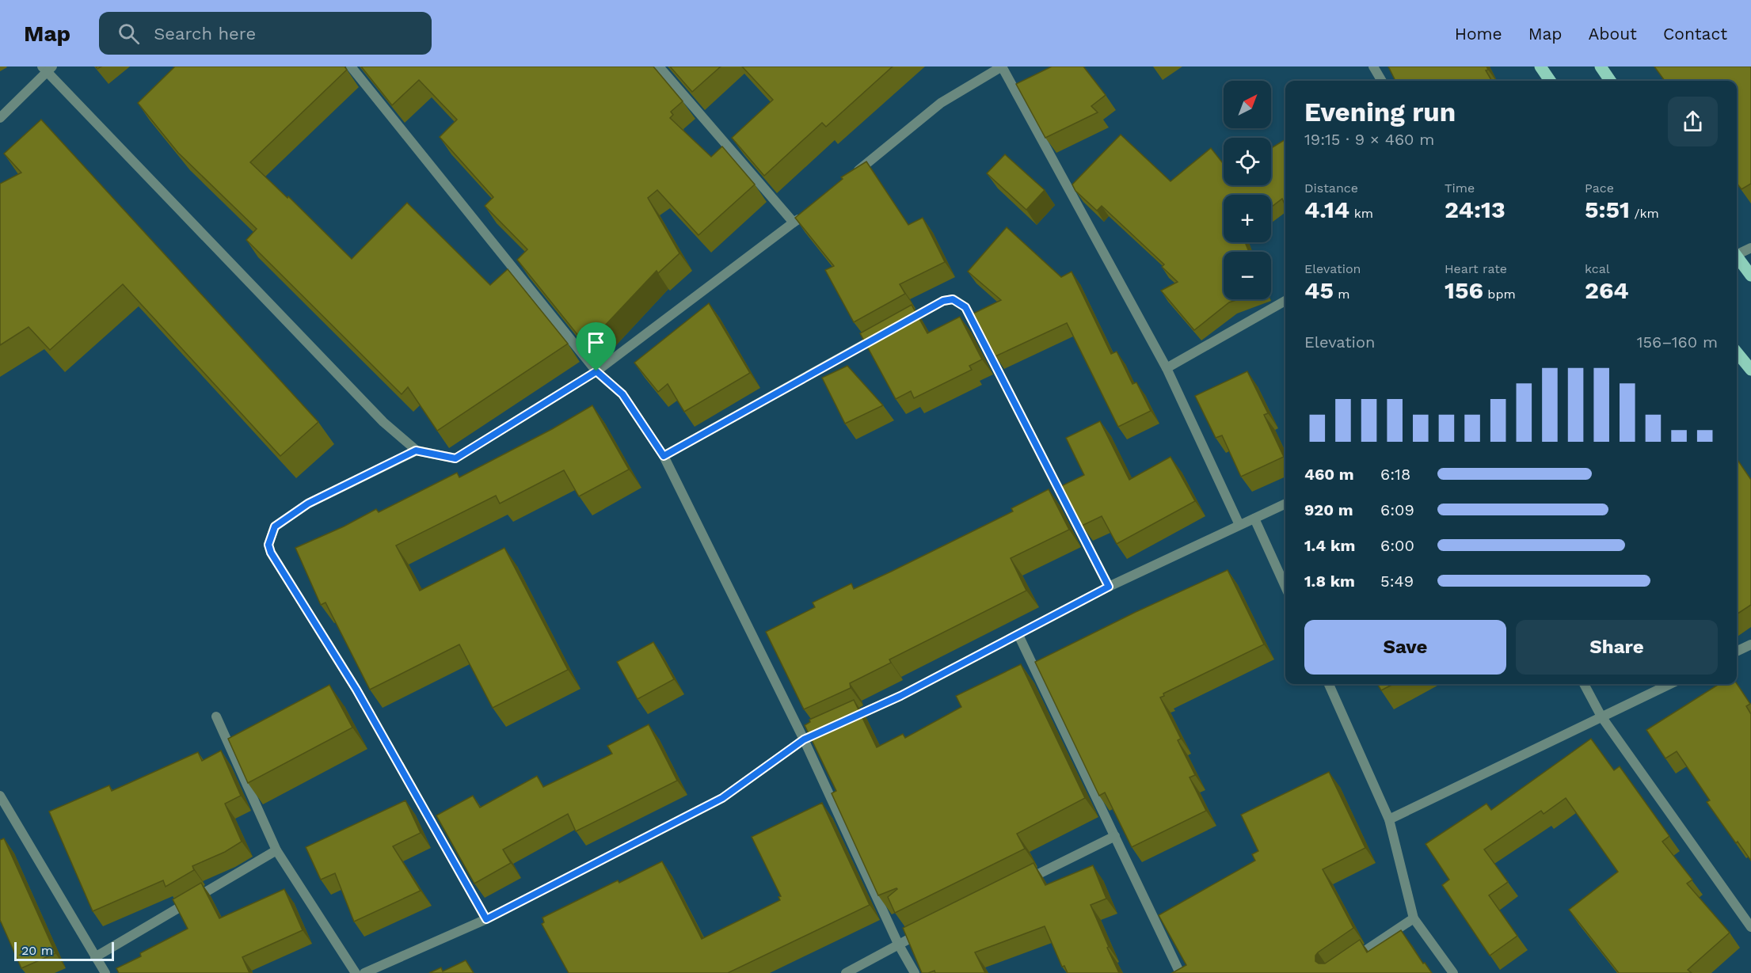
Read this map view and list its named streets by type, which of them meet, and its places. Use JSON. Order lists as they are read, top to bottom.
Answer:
{
  "scale_bar": "20 m",
  "north": "top right",
  "page": {
    "header": "Map",
    "search": "Search here",
    "nav": [
      "Home",
      "Map",
      "About",
      "Contact"
    ],
    "map_buttons": ["+", "−"],
    "heading": ["Evening run", "19:15 · 9 × 460 m"],
    "stats": [
      ["Distance", "4.14 km"],
      ["Time", "24:13"],
      ["Pace", "5:51 /km"],
      ["Elevation", "45 m"],
      ["Heart rate", "156 bpm"],
      ["kcal", "264"]
    ],
    "chart": ["Elevation", "156–160 m"],
    "list": [
      {
        "name": "460 m",
        "note": "6:18"
      },
      {
        "name": "920 m",
        "note": "6:09"
      },
      {
        "name": "1.4 km",
        "note": "6:00"
      },
      {
        "name": "1.8 km",
        "note": "5:49"
      }
    ],
    "buttons": ["Save", "Share"],
    "scale": "20 m"
  }
}
